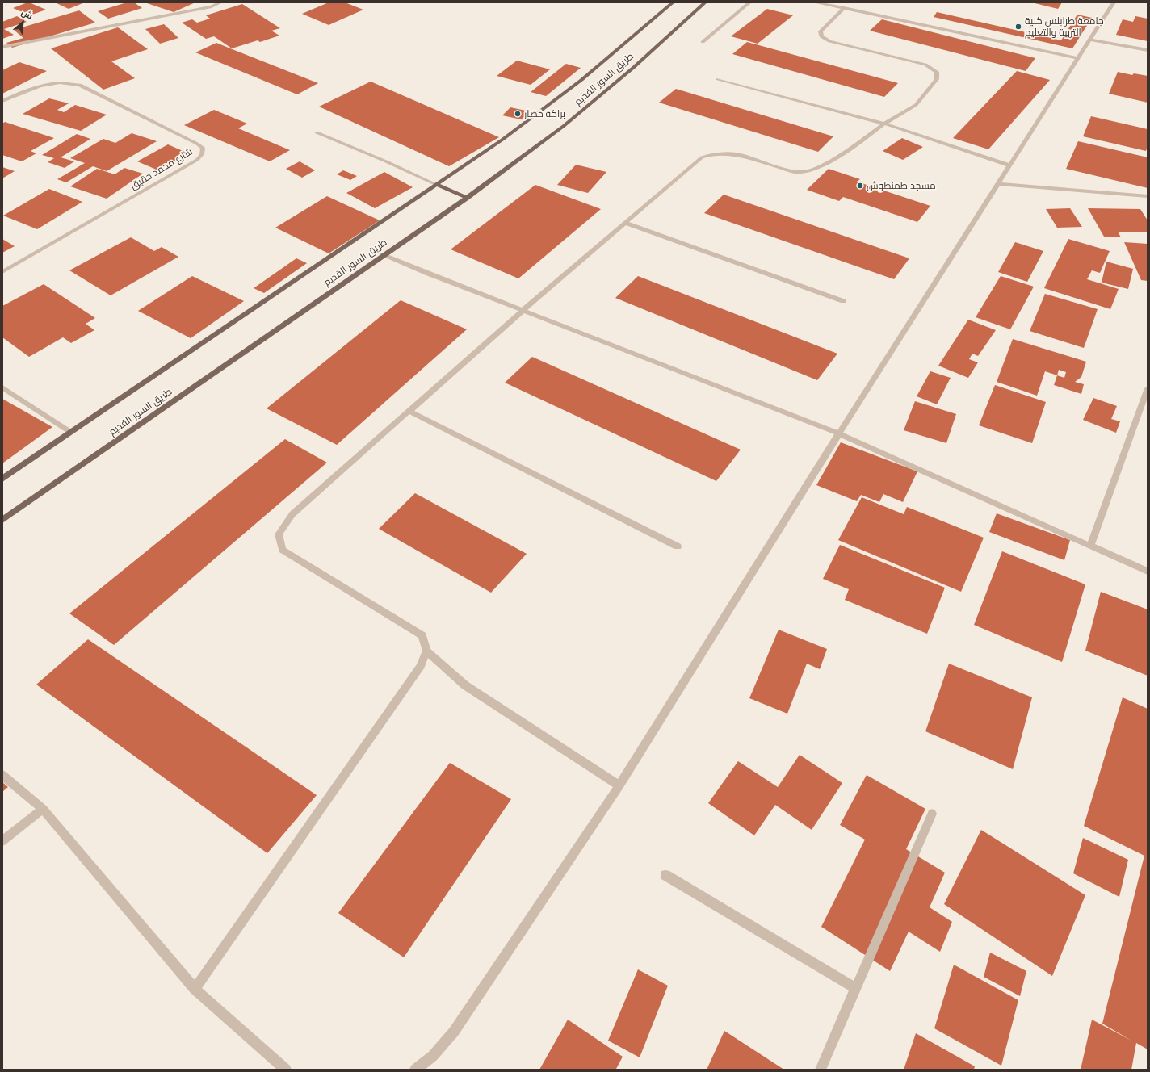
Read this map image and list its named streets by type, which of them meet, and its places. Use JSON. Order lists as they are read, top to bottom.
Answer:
{
  "streets": {
    "main road": ["طريق السور القديم"],
    "street": ["شارع محمد حقيق"]
  },
  "places": ["جامعة طرابلس كلية التربية والتعليم", "براكة خضار", "مسجد طمنطوش"],
  "north": "top right"
}
